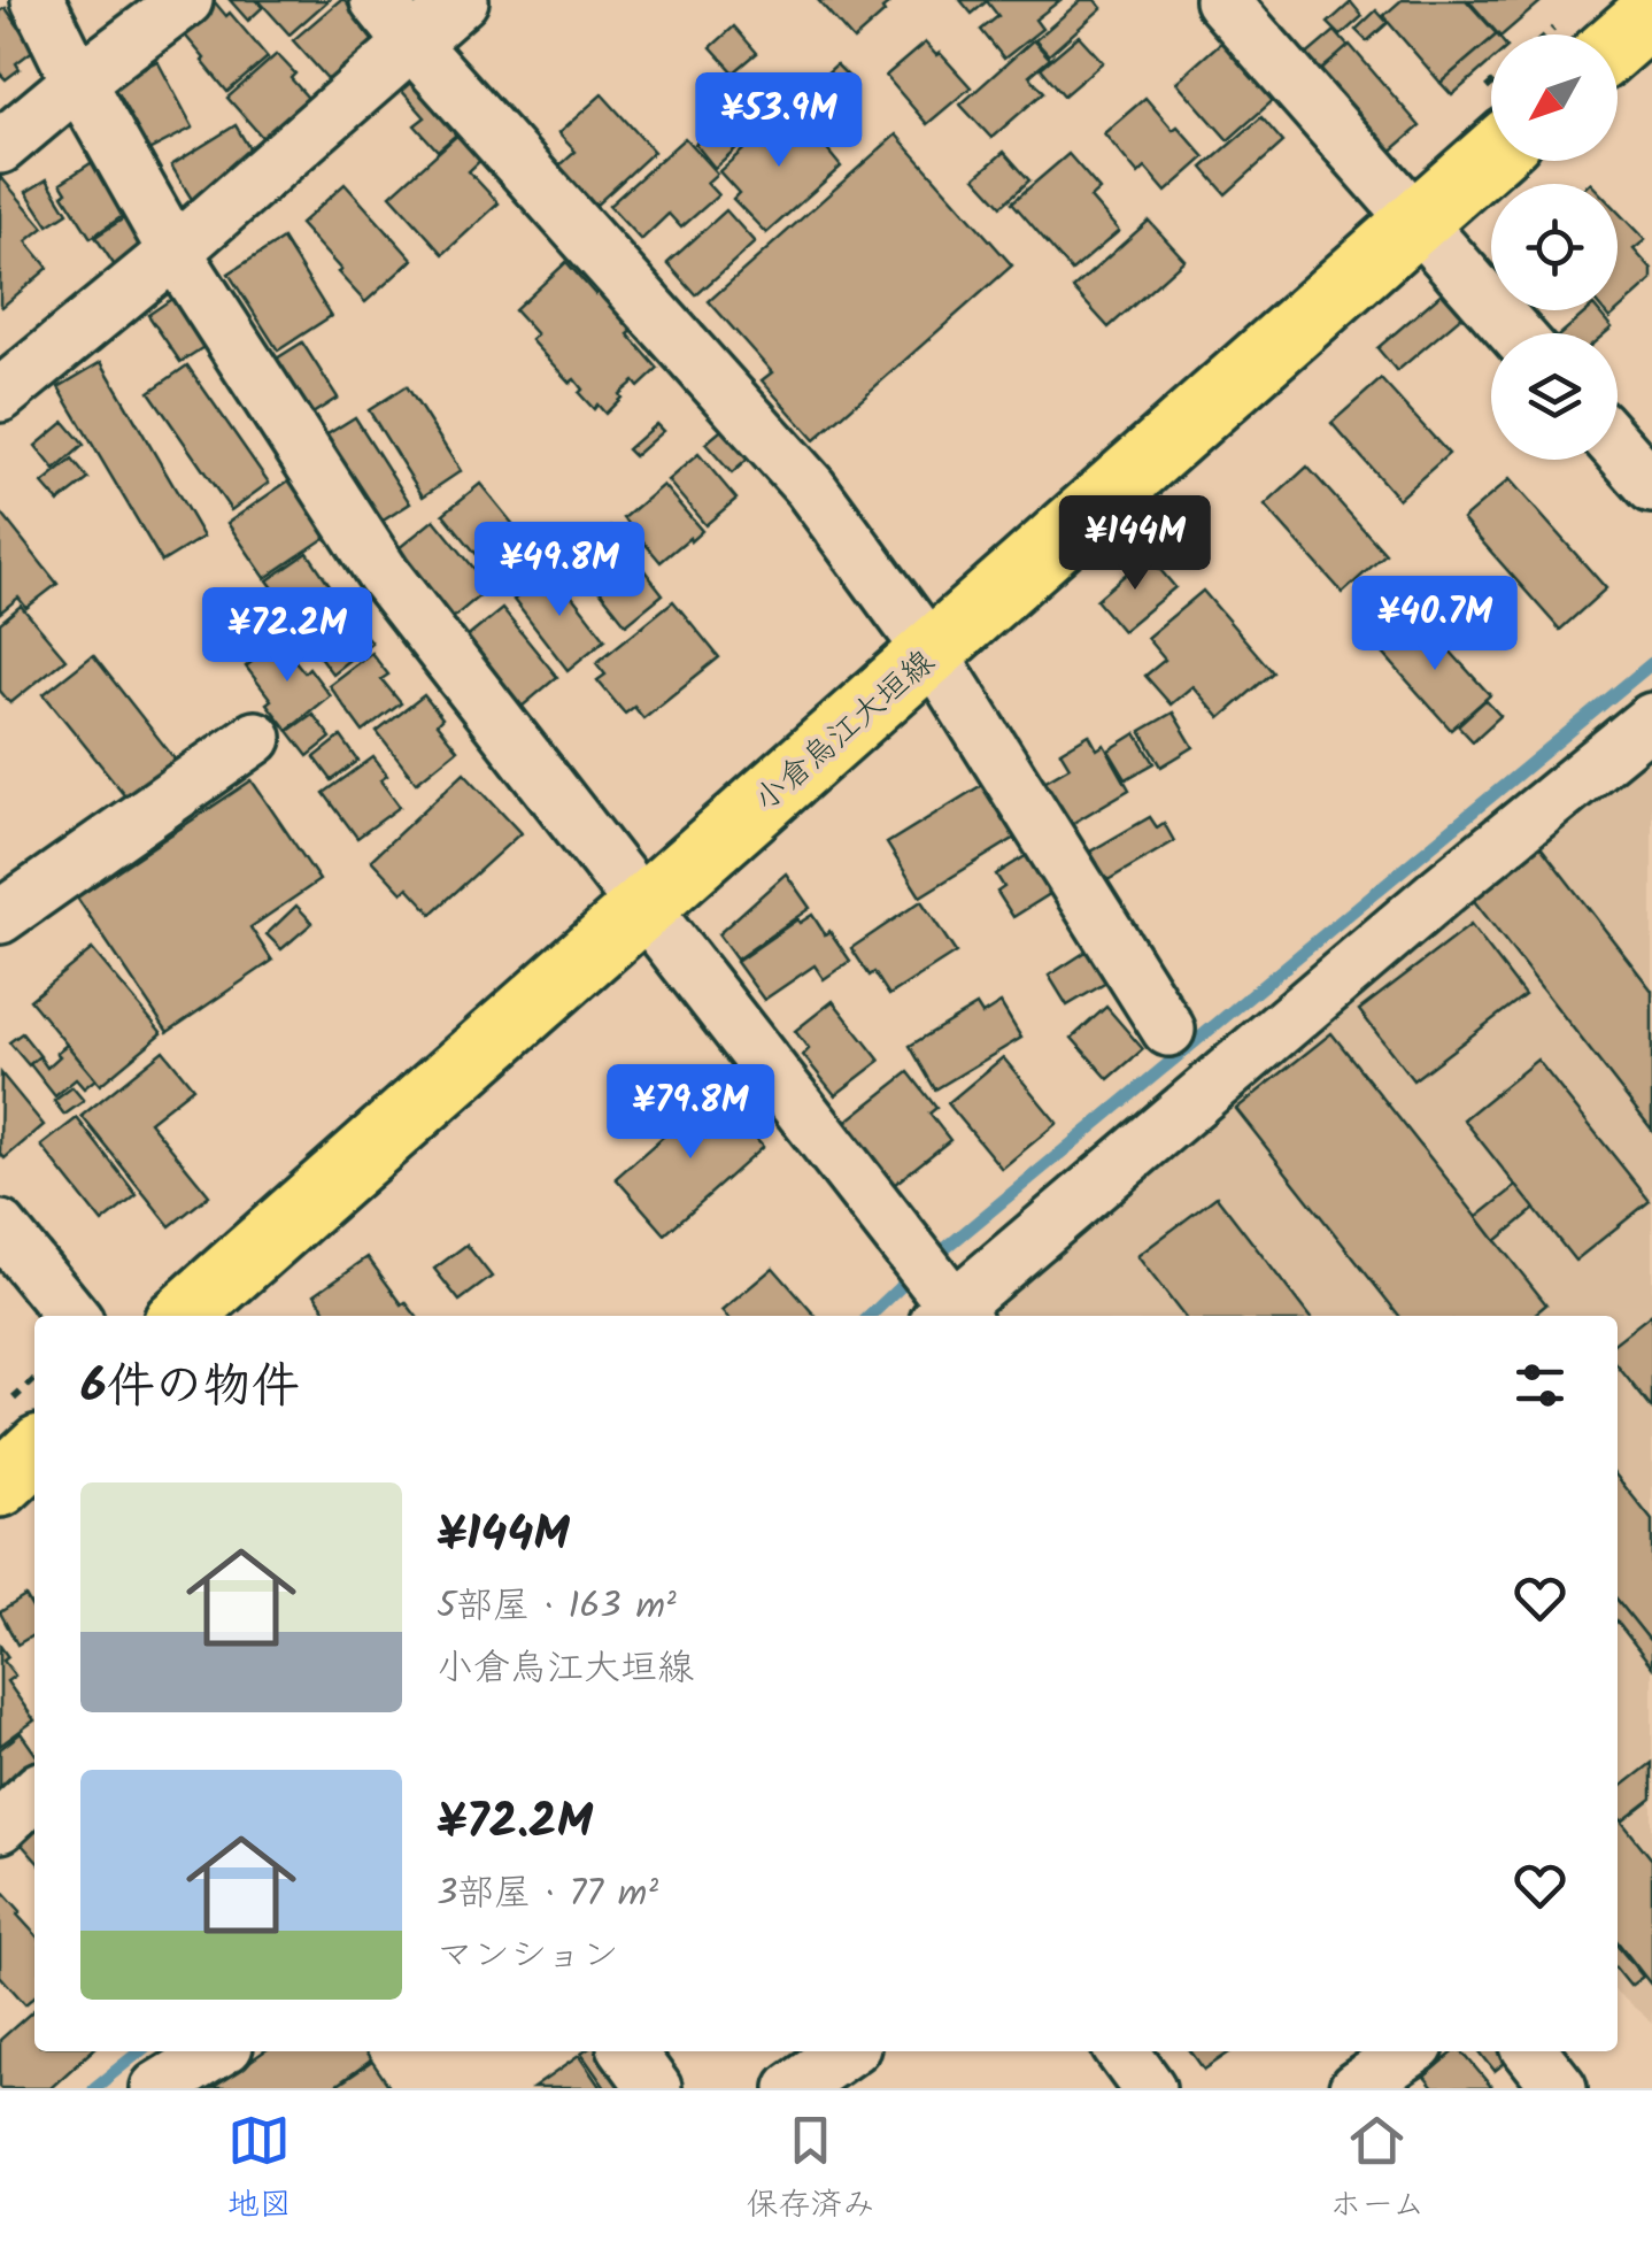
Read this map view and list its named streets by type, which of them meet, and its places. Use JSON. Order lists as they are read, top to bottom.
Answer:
{
  "streets": {
    "main road": ["小倉烏江大垣線"]
  },
  "north": "bottom left",
  "page": {
    "price": [
      "¥53.9M",
      "¥144M",
      "¥49.8M",
      "¥40.7M",
      "¥72.2M",
      "¥79.8M"
    ],
    "heading": "6件の物件",
    "list": [
      {
        "name": "¥144M",
        "note": "5部屋 · 163 m² · 小倉烏江大垣線"
      },
      {
        "name": "¥72.2M",
        "note": "3部屋 · 77 m² · マンション"
      }
    ],
    "tabs": ["地図", "保存済み", "ホーム"]
  }
}
